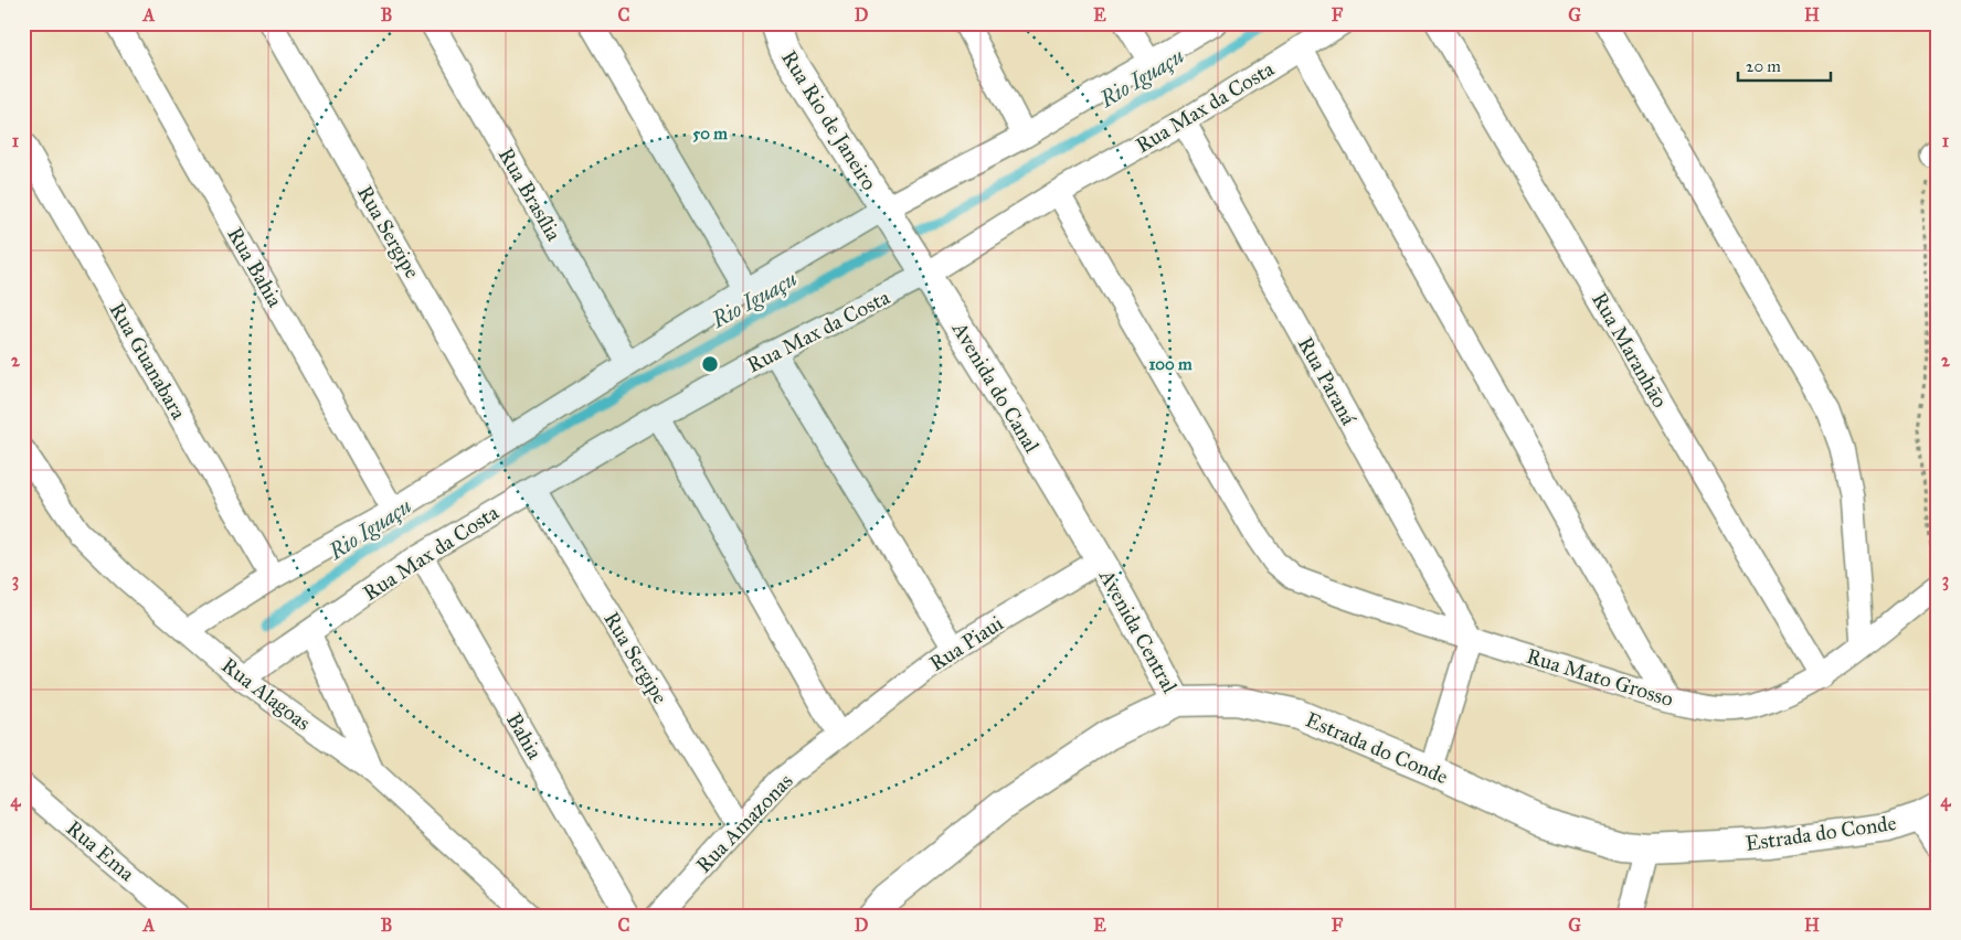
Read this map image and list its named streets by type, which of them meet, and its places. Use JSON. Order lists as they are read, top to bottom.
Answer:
{
  "streets": {
    "street": [
      "Rua Max da Costa",
      "Rua Rio de Janeiro",
      "Rua Brasília",
      "Rua Sergipe",
      "Rua Bahia",
      "Rua Maranhão",
      "Rua Guanabara",
      "Rua Paraná",
      "Avenida do Canal",
      "Avenida Central",
      "Rua Piaui",
      "Rua Mato Grosso",
      "Rua Alagoas",
      "Bahia",
      "Estrada do Conde",
      "Rua Amazonas",
      "Rua Ema"
    ]
  },
  "crossings": [
    ["Rua Max da Costa", "Rua Sergipe"],
    ["Rua Max da Costa", "Rua Paraná"],
    ["Rua Max da Costa", "Avenida do Canal"],
    ["Rua Max da Costa", "Rua Mato Grosso"],
    ["Rua Max da Costa", "Rua Alagoas"],
    ["Rua Max da Costa", "Bahia"],
    ["Rua Rio de Janeiro", "Avenida do Canal"],
    ["Rua Sergipe", "Rua Amazonas"],
    ["Rua Maranhão", "Rua Mato Grosso"],
    ["Rua Paraná", "Rua Mato Grosso"],
    ["Avenida do Canal", "Avenida Central"],
    ["Avenida do Canal", "Rua Piaui"],
    ["Avenida Central", "Rua Piaui"],
    ["Avenida Central", "Estrada do Conde"],
    ["Rua Piaui", "Rua Amazonas"]
  ],
  "water": ["Rio Iguaçu"],
  "scale_bar": "20 m",
  "grid": {
    "columns": [
      "A",
      "B",
      "C",
      "D",
      "E",
      "F",
      "G",
      "H"
    ],
    "rows": [
      "1",
      "2",
      "3",
      "4"
    ]
  },
  "rings": ["50 m", "100 m"]
}
